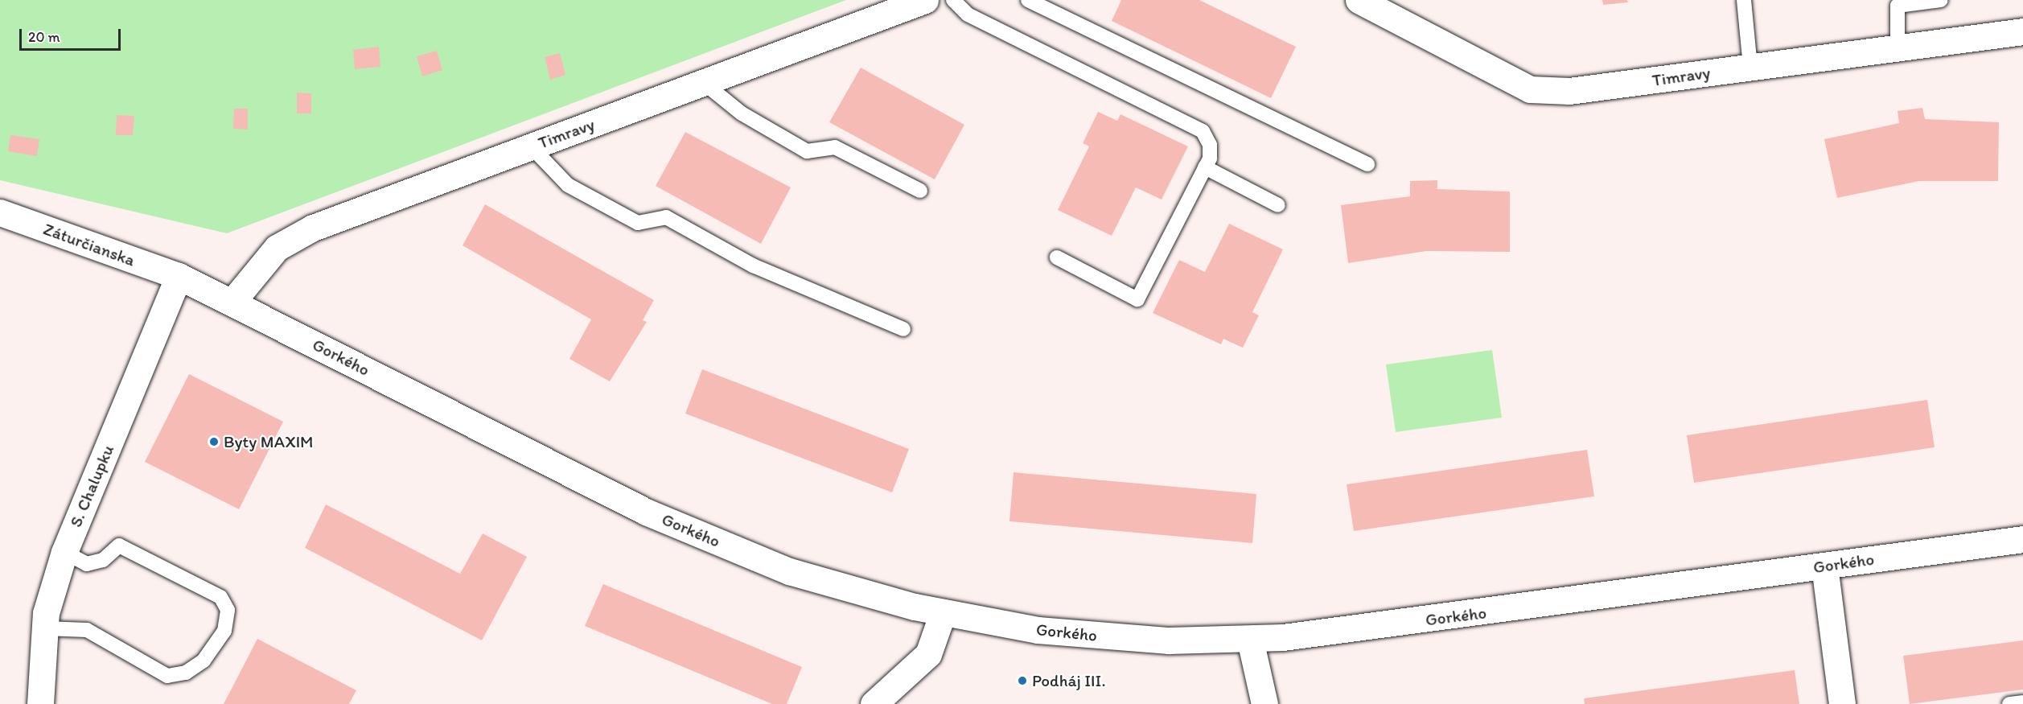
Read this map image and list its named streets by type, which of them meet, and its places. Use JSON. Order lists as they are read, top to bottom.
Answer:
{
  "streets": {
    "street": [
      "Timravy",
      "Záturčianska",
      "Gorkého",
      "S. Chalupku"
    ]
  },
  "crossings": [
    ["Timravy", "Gorkého"],
    ["Záturčianska", "Gorkého"],
    ["Záturčianska", "S. Chalupku"],
    ["Gorkého", "S. Chalupku"]
  ],
  "places": ["Byty MAXIM", "Podháj III."],
  "scale_bar": "20 m"
}
